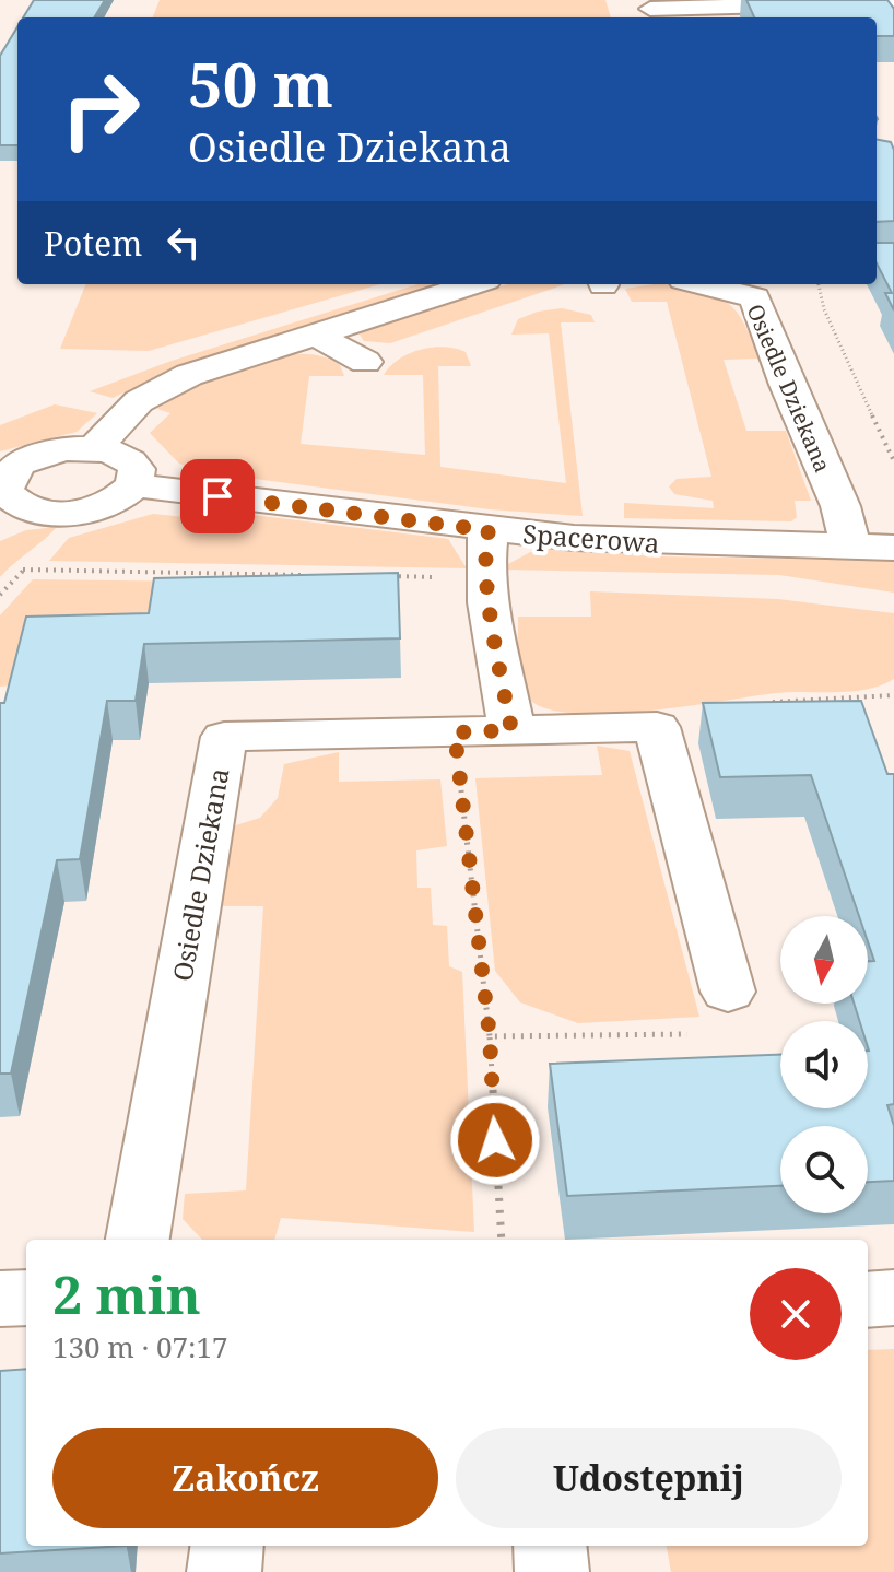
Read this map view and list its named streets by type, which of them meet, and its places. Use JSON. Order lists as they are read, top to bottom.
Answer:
{
  "streets": {
    "street": ["Osiedle Dziekana", "Spacerowa"]
  },
  "crossings": [
    ["Osiedle Dziekana", "Spacerowa"]
  ],
  "north": "bottom",
  "page": {
    "turn": ["50 m", "Osiedle Dziekana"],
    "then": "Potem",
    "heading": ["2 min", "130 m · 07:17"],
    "buttons": ["Zakończ", "Udostępnij"]
  }
}
